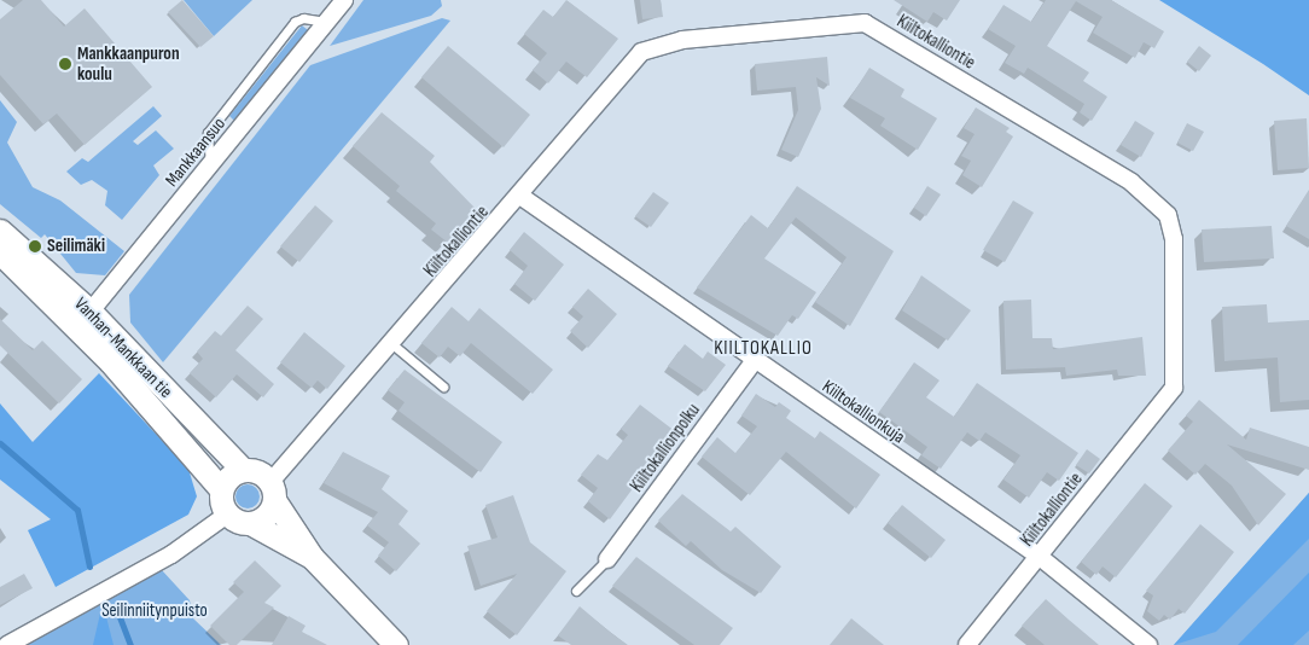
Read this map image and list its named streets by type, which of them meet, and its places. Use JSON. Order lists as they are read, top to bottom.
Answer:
{
  "streets": {
    "main road": ["Vanhan-Mankkaan tie"],
    "street": [
      "Kiiltokalliontie",
      "Mankkaansuo",
      "Kiiltokallionkuja",
      "Kiiltokallionpolku"
    ]
  },
  "crossings": [
    ["Kiiltokalliontie", "Vanhan-Mankkaan tie"],
    ["Kiiltokalliontie", "Kiiltokallionkuja"],
    ["Mankkaansuo", "Vanhan-Mankkaan tie"],
    ["Kiiltokallionkuja", "Kiiltokallionpolku"]
  ],
  "districts": ["KIILTOKALLIO"],
  "parks": ["Seilinniitynpuisto"],
  "places": ["Mankkaanpuron koulu", "Seilimäki"]
}
